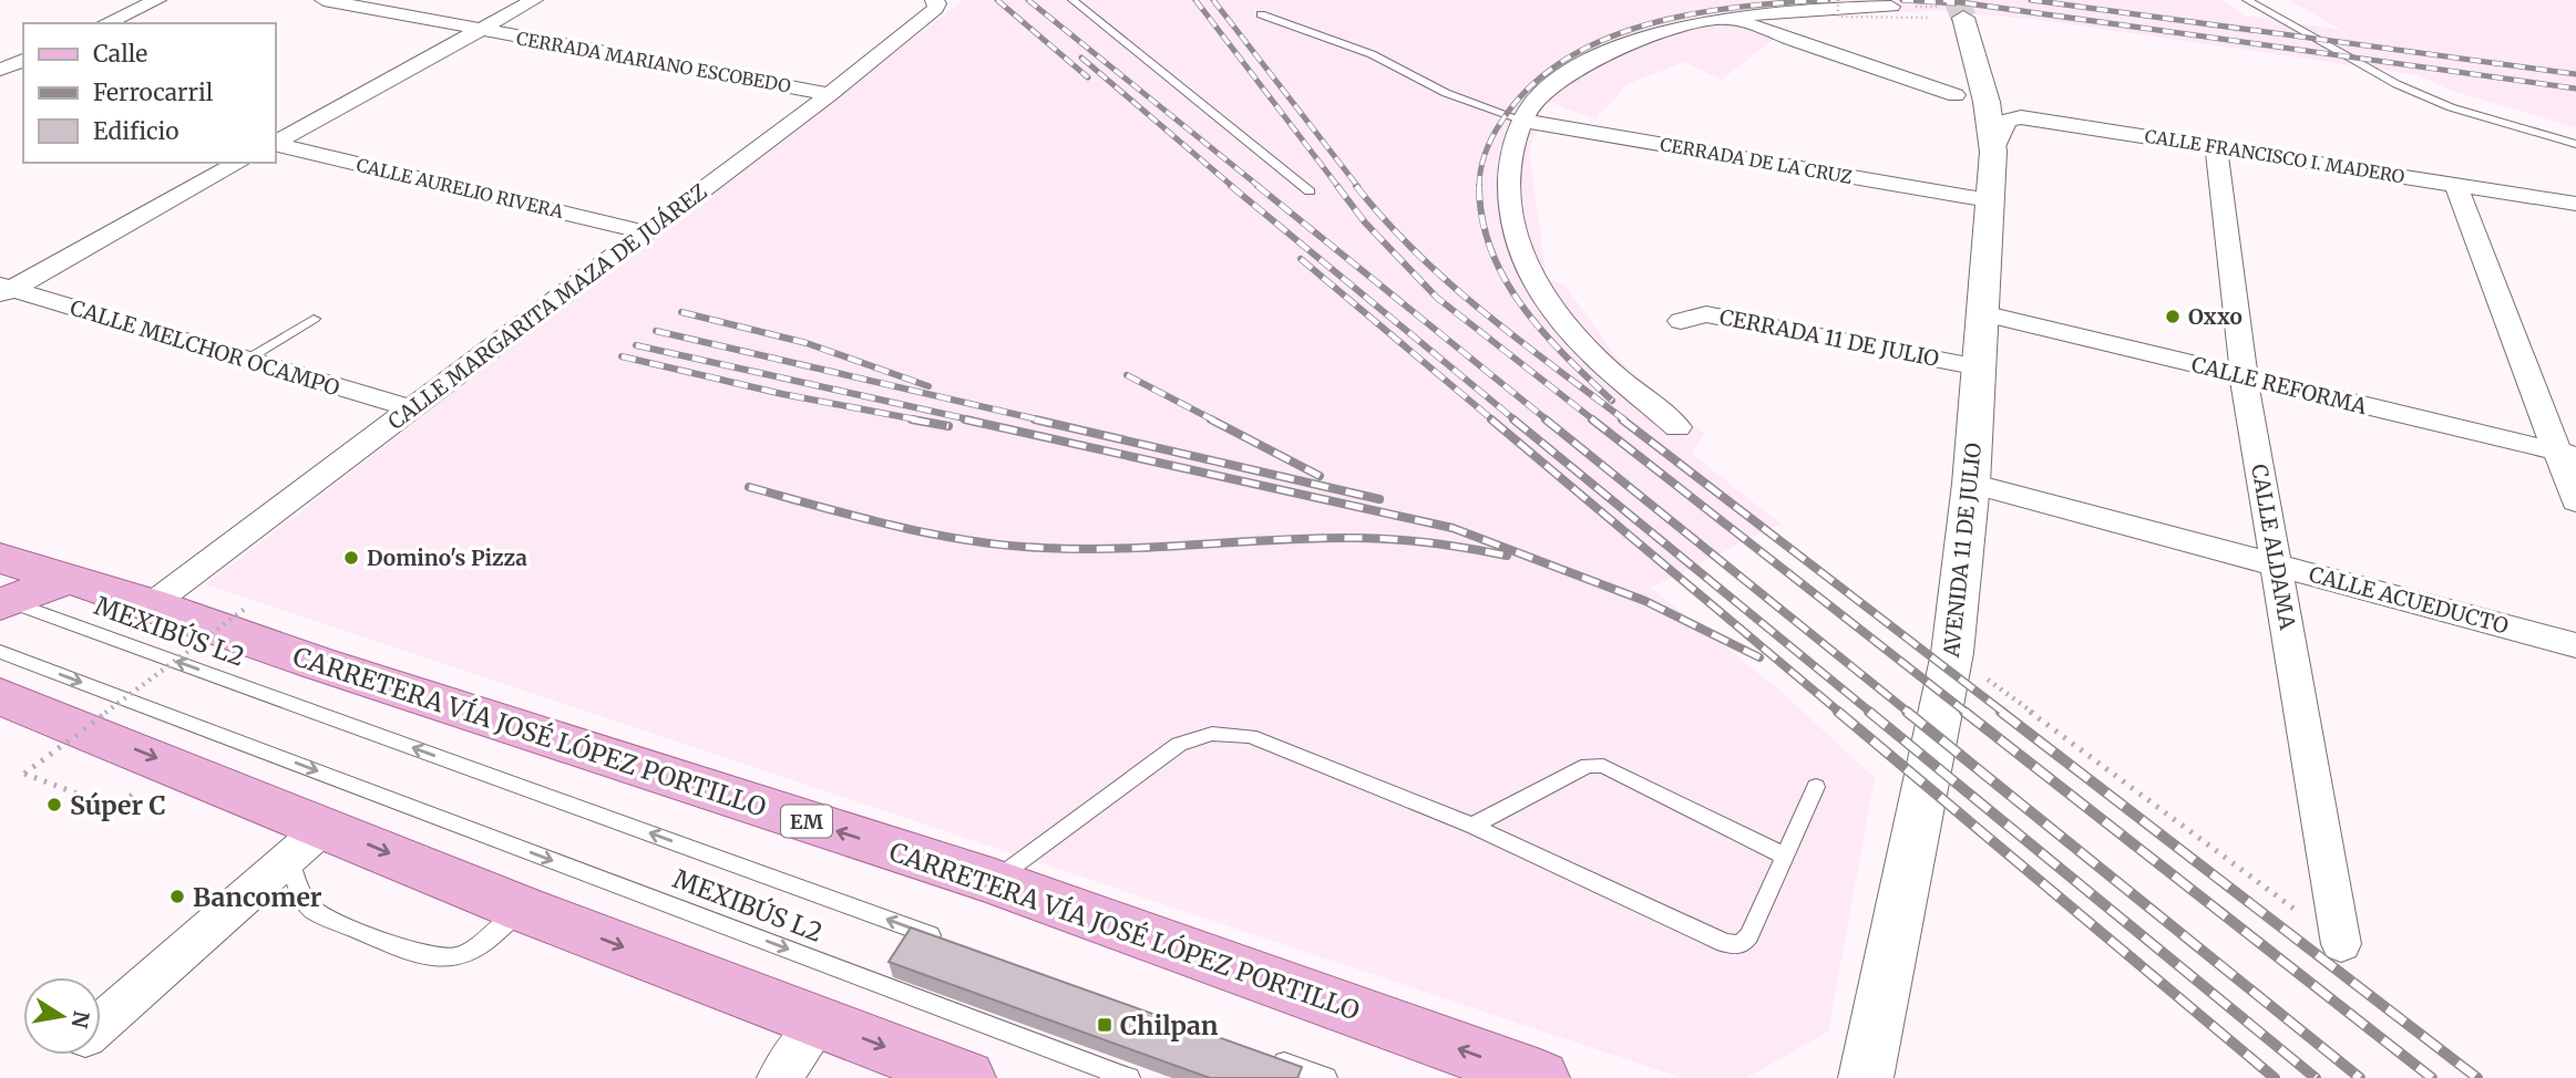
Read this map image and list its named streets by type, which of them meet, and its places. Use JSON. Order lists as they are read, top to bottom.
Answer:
{
  "streets": {
    "main road": ["CARRETERA VÍA JOSÉ LÓPEZ PORTILLO", "EM"],
    "street": [
      "CERRADA MARIANO ESCOBEDO",
      "CALLE FRANCISCO I. MADERO",
      "CERRADA DE LA CRUZ",
      "CALLE AURELIO RIVERA",
      "CALLE MARGARITA MAZA DE JUÁREZ",
      "CERRADA 11 DE JULIO",
      "CALLE MELCHOR OCAMPO",
      "CALLE REFORMA",
      "CALLE ALDAMA",
      "AVENIDA 11 DE JULIO",
      "CALLE ACUEDUCTO"
    ],
    "lane": ["MEXIBÚS L2"]
  },
  "crossings": [
    ["CERRADA MARIANO ESCOBEDO", "CALLE MARGARITA MAZA DE JUÁREZ"],
    ["CALLE FRANCISCO I. MADERO", "CALLE ALDAMA"],
    ["CALLE FRANCISCO I. MADERO", "AVENIDA 11 DE JULIO"],
    ["CERRADA DE LA CRUZ", "AVENIDA 11 DE JULIO"],
    ["CALLE AURELIO RIVERA", "CALLE MARGARITA MAZA DE JUÁREZ"],
    ["CALLE MARGARITA MAZA DE JUÁREZ", "CALLE MELCHOR OCAMPO"],
    ["CALLE MARGARITA MAZA DE JUÁREZ", "CARRETERA VÍA JOSÉ LÓPEZ PORTILLO"],
    ["CERRADA 11 DE JULIO", "AVENIDA 11 DE JULIO"],
    ["CALLE REFORMA", "CALLE ALDAMA"],
    ["CALLE REFORMA", "AVENIDA 11 DE JULIO"],
    ["CALLE ALDAMA", "CALLE ACUEDUCTO"],
    ["AVENIDA 11 DE JULIO", "CALLE ACUEDUCTO"]
  ],
  "places": {
    "other": [
      "Oxxo",
      "Domino's Pizza",
      "Súper C",
      "Bancomer"
    ],
    "transit": ["Chilpan"]
  },
  "legend": ["Calle", "Ferrocarril", "Edificio"],
  "north": "right"
}
